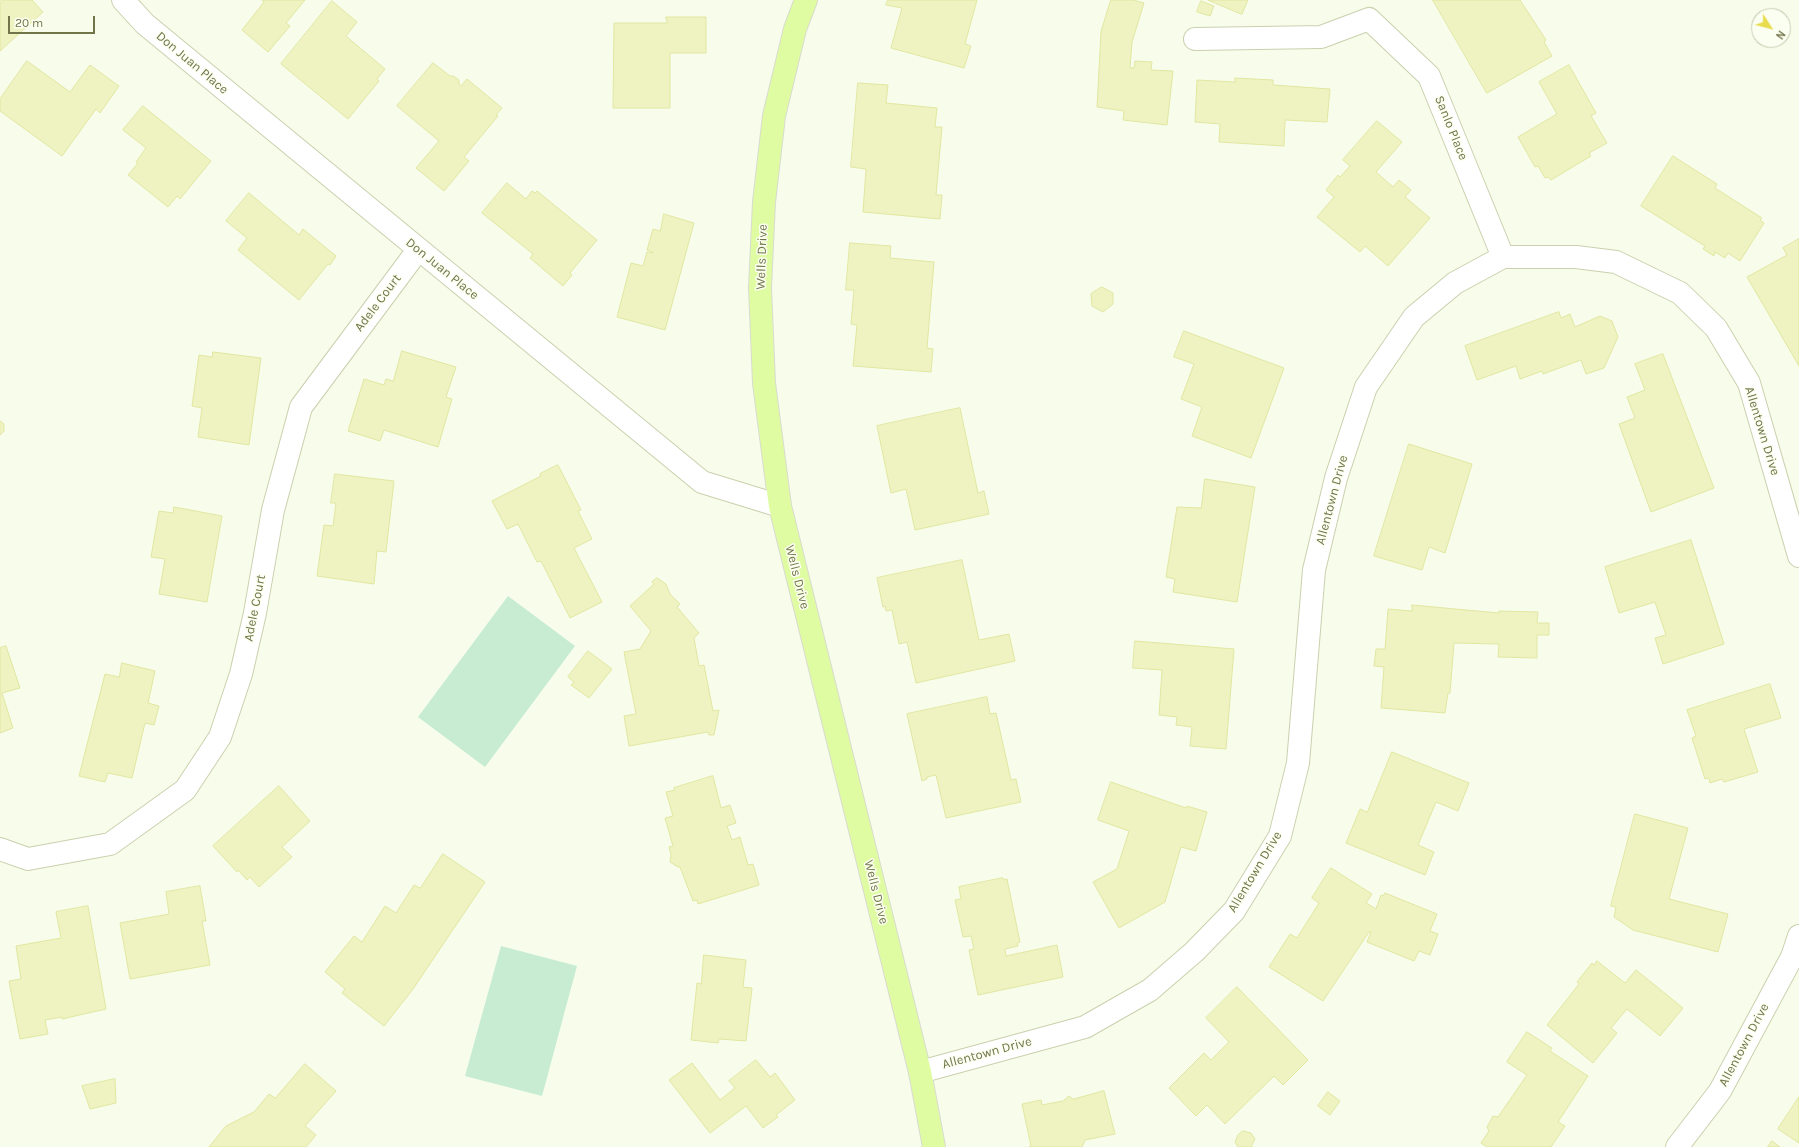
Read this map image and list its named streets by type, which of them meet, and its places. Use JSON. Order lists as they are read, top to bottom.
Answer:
{
  "streets": {
    "main road": ["Wells Drive"],
    "street": [
      "Don Juan Place",
      "Sanlo Place",
      "Adele Court",
      "Allentown Drive"
    ]
  },
  "crossings": [
    ["Don Juan Place", "Wells Drive"],
    ["Don Juan Place", "Adele Court"],
    ["Sanlo Place", "Allentown Drive"],
    ["Wells Drive", "Allentown Drive"]
  ],
  "scale_bar": "20 m",
  "north": "bottom right"
}
